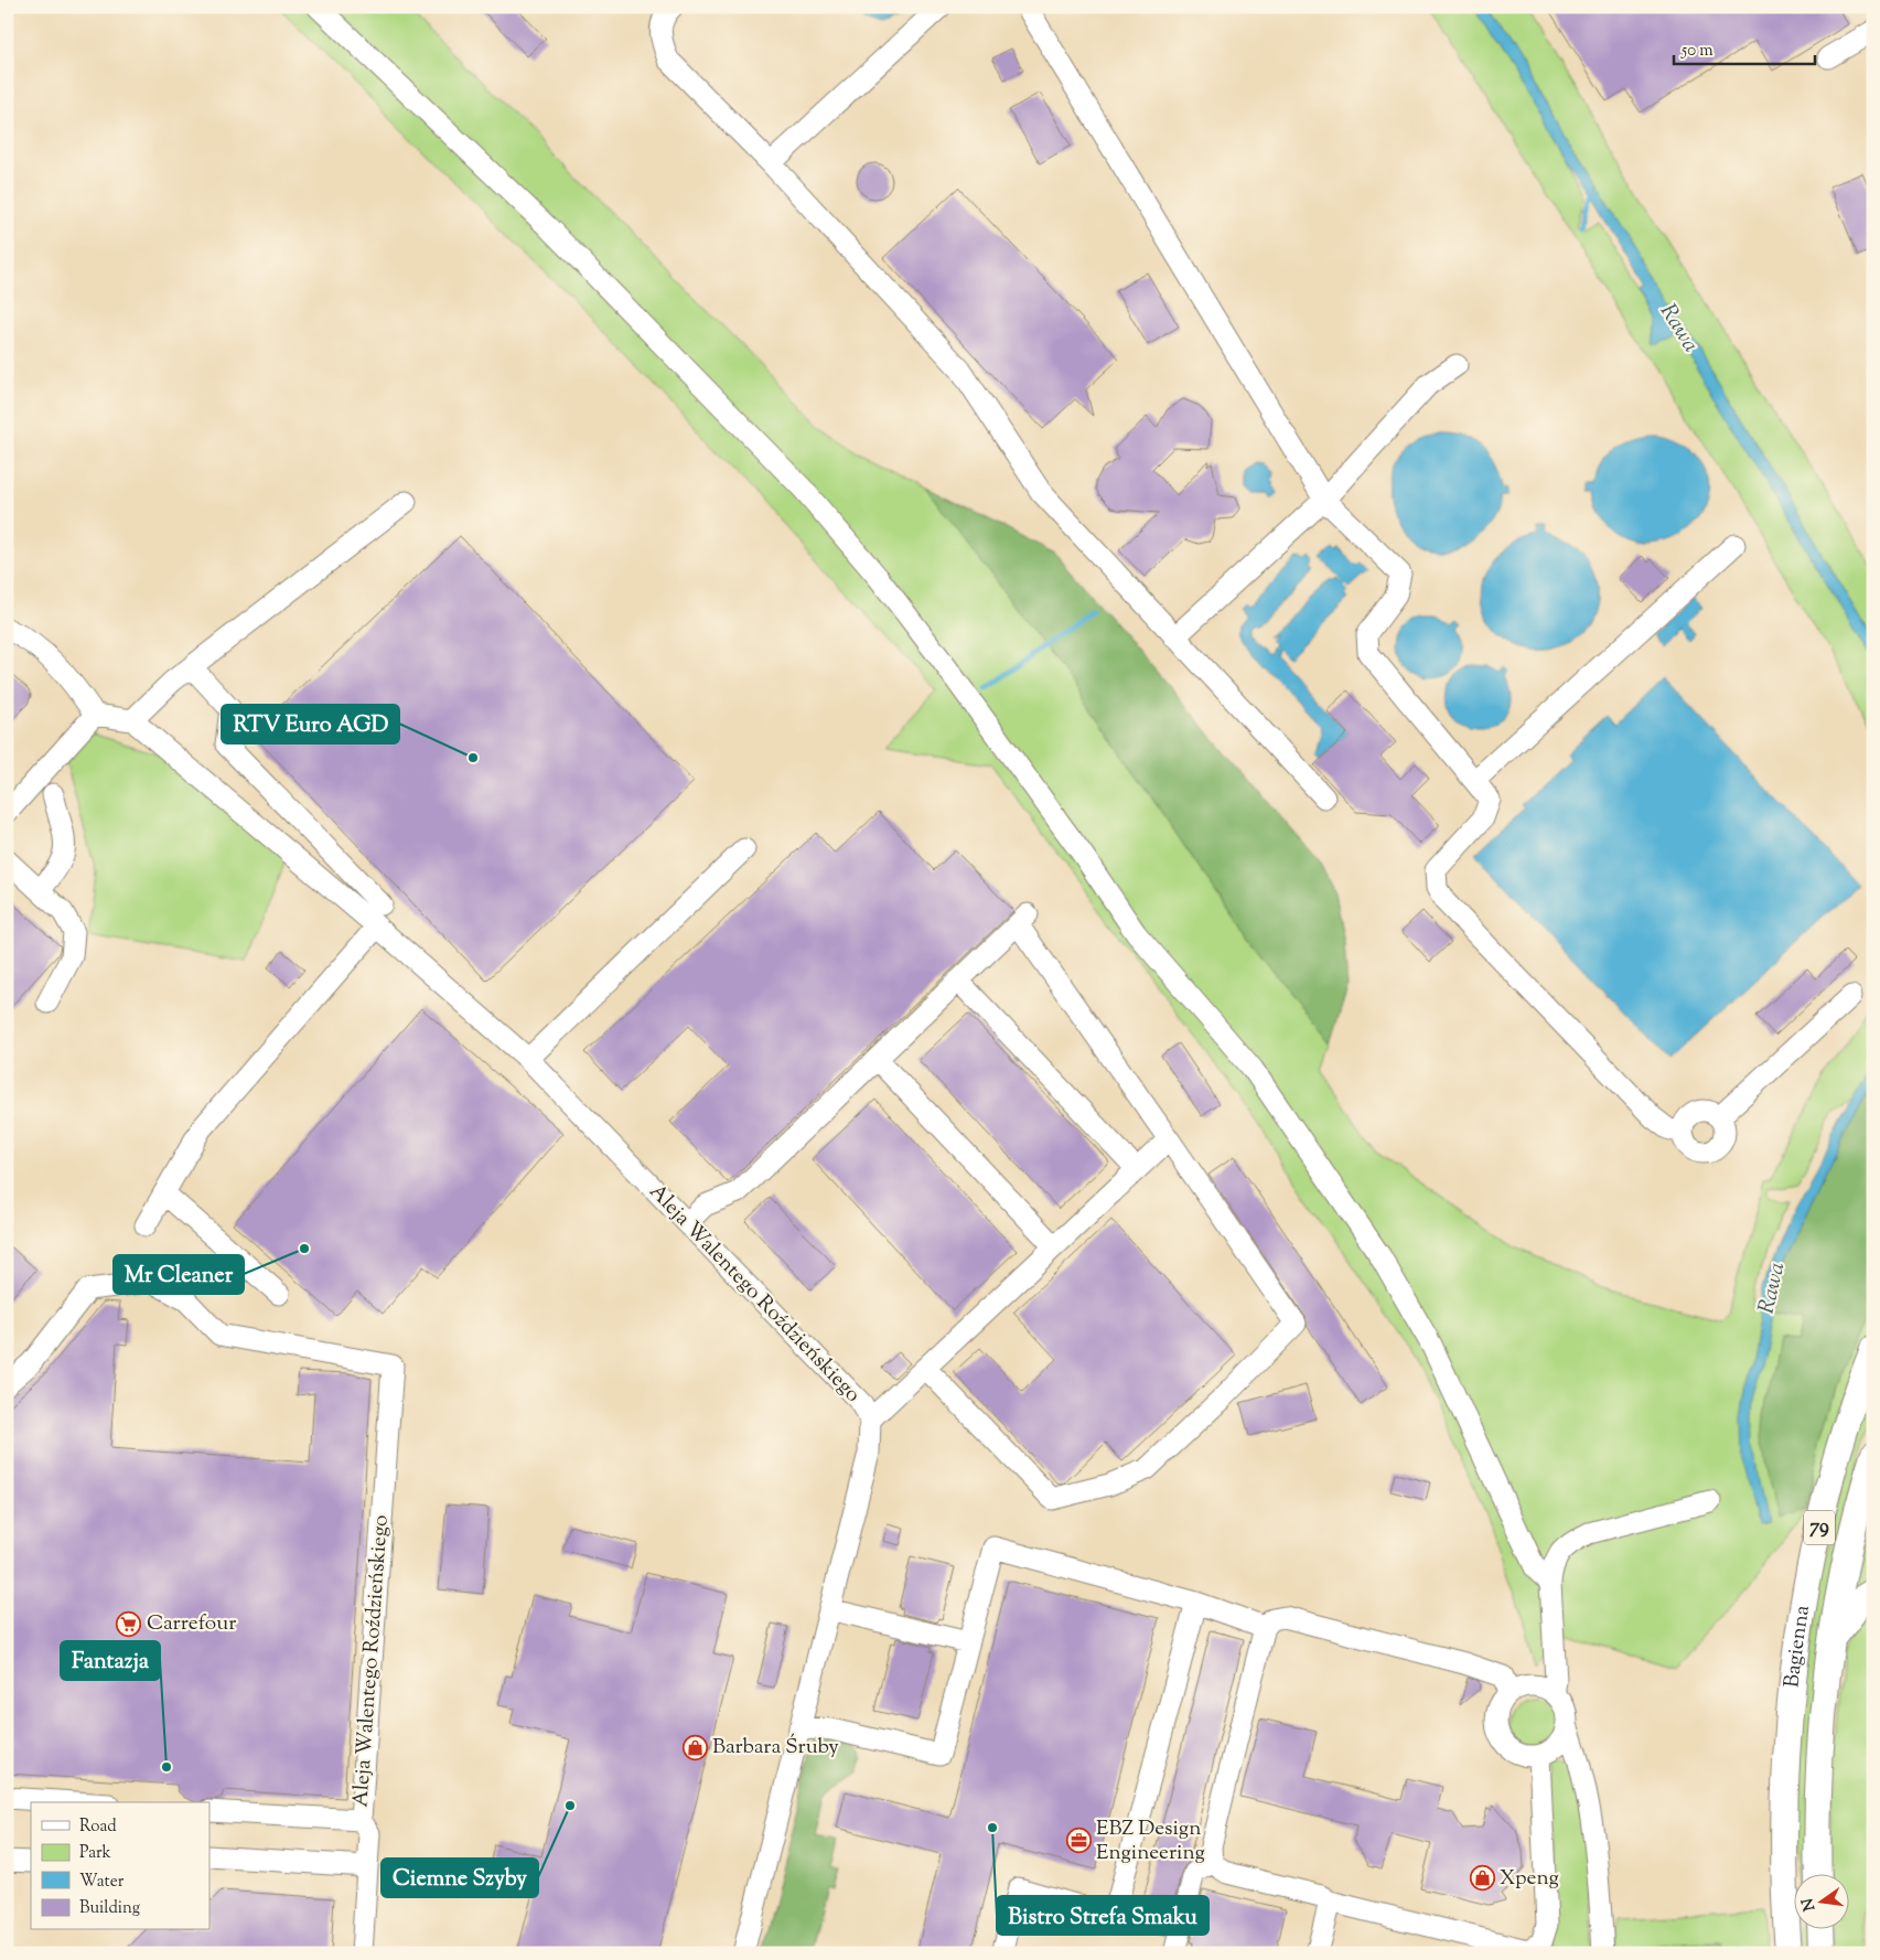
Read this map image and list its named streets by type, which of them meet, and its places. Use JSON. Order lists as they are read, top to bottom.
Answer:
{
  "streets": {
    "main road": ["79", "Bagienna"],
    "street": ["Aleja Walentego Roździeńskiego"]
  },
  "water": ["Rawa"],
  "places": {
    "other": [
      "RTV Euro AGD",
      "Mr Cleaner",
      "Fantazja",
      "Ciemne Szyby",
      "Bistro Strefa Smaku"
    ],
    "supermarket": ["Carrefour"],
    "shop": ["Barbara Śruby", "Xpeng"],
    "office": ["EBZ Design Engineering"]
  },
  "legend": [
    "Road",
    "Park",
    "Water",
    "Building"
  ],
  "scale_bar": "50 m",
  "north": "left"
}
